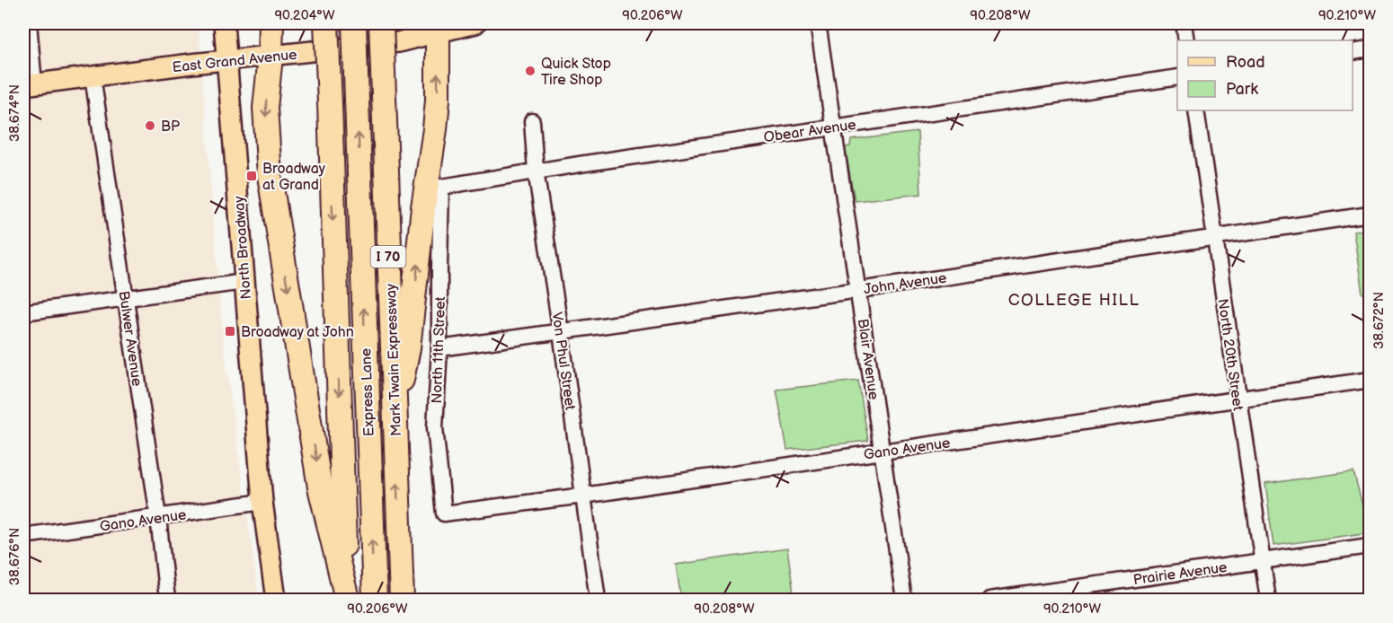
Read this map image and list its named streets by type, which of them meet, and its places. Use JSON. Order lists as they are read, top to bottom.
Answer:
{
  "streets": {
    "highway": ["I 70", "Mark Twain Expressway", "Express Lane"],
    "main road": ["East Grand Avenue", "North Broadway"],
    "street": [
      "Obear Avenue",
      "John Avenue",
      "Bulwer Avenue",
      "North 11th Street",
      "North 20th Street",
      "Blair Avenue",
      "Von Phul Street",
      "Gano Avenue",
      "Prairie Avenue"
    ]
  },
  "crossings": [
    ["East Grand Avenue", "North Broadway"],
    ["East Grand Avenue", "Bulwer Avenue"],
    ["Obear Avenue", "North 11th Street"],
    ["Obear Avenue", "Blair Avenue"],
    ["Obear Avenue", "Von Phul Street"],
    ["North Broadway", "Gano Avenue"],
    ["John Avenue", "North 11th Street"],
    ["John Avenue", "North 20th Street"],
    ["John Avenue", "Blair Avenue"],
    ["John Avenue", "Von Phul Street"],
    ["Bulwer Avenue", "Gano Avenue"],
    ["North 11th Street", "Gano Avenue"],
    ["North 20th Street", "Gano Avenue"],
    ["North 20th Street", "Prairie Avenue"],
    ["Blair Avenue", "Gano Avenue"],
    ["Von Phul Street", "Gano Avenue"]
  ],
  "districts": ["COLLEGE HILL"],
  "places": {
    "other": ["Quick Stop Tire Shop", "BP"],
    "transit": ["Broadway at Grand", "Broadway at John"]
  },
  "legend": ["Road", "Park"],
  "coordinates": [
    "90.204°W",
    "90.206°W",
    "90.208°W",
    "90.210°W",
    "38.674°N",
    "38.672°N",
    "38.676°N"
  ]
}
